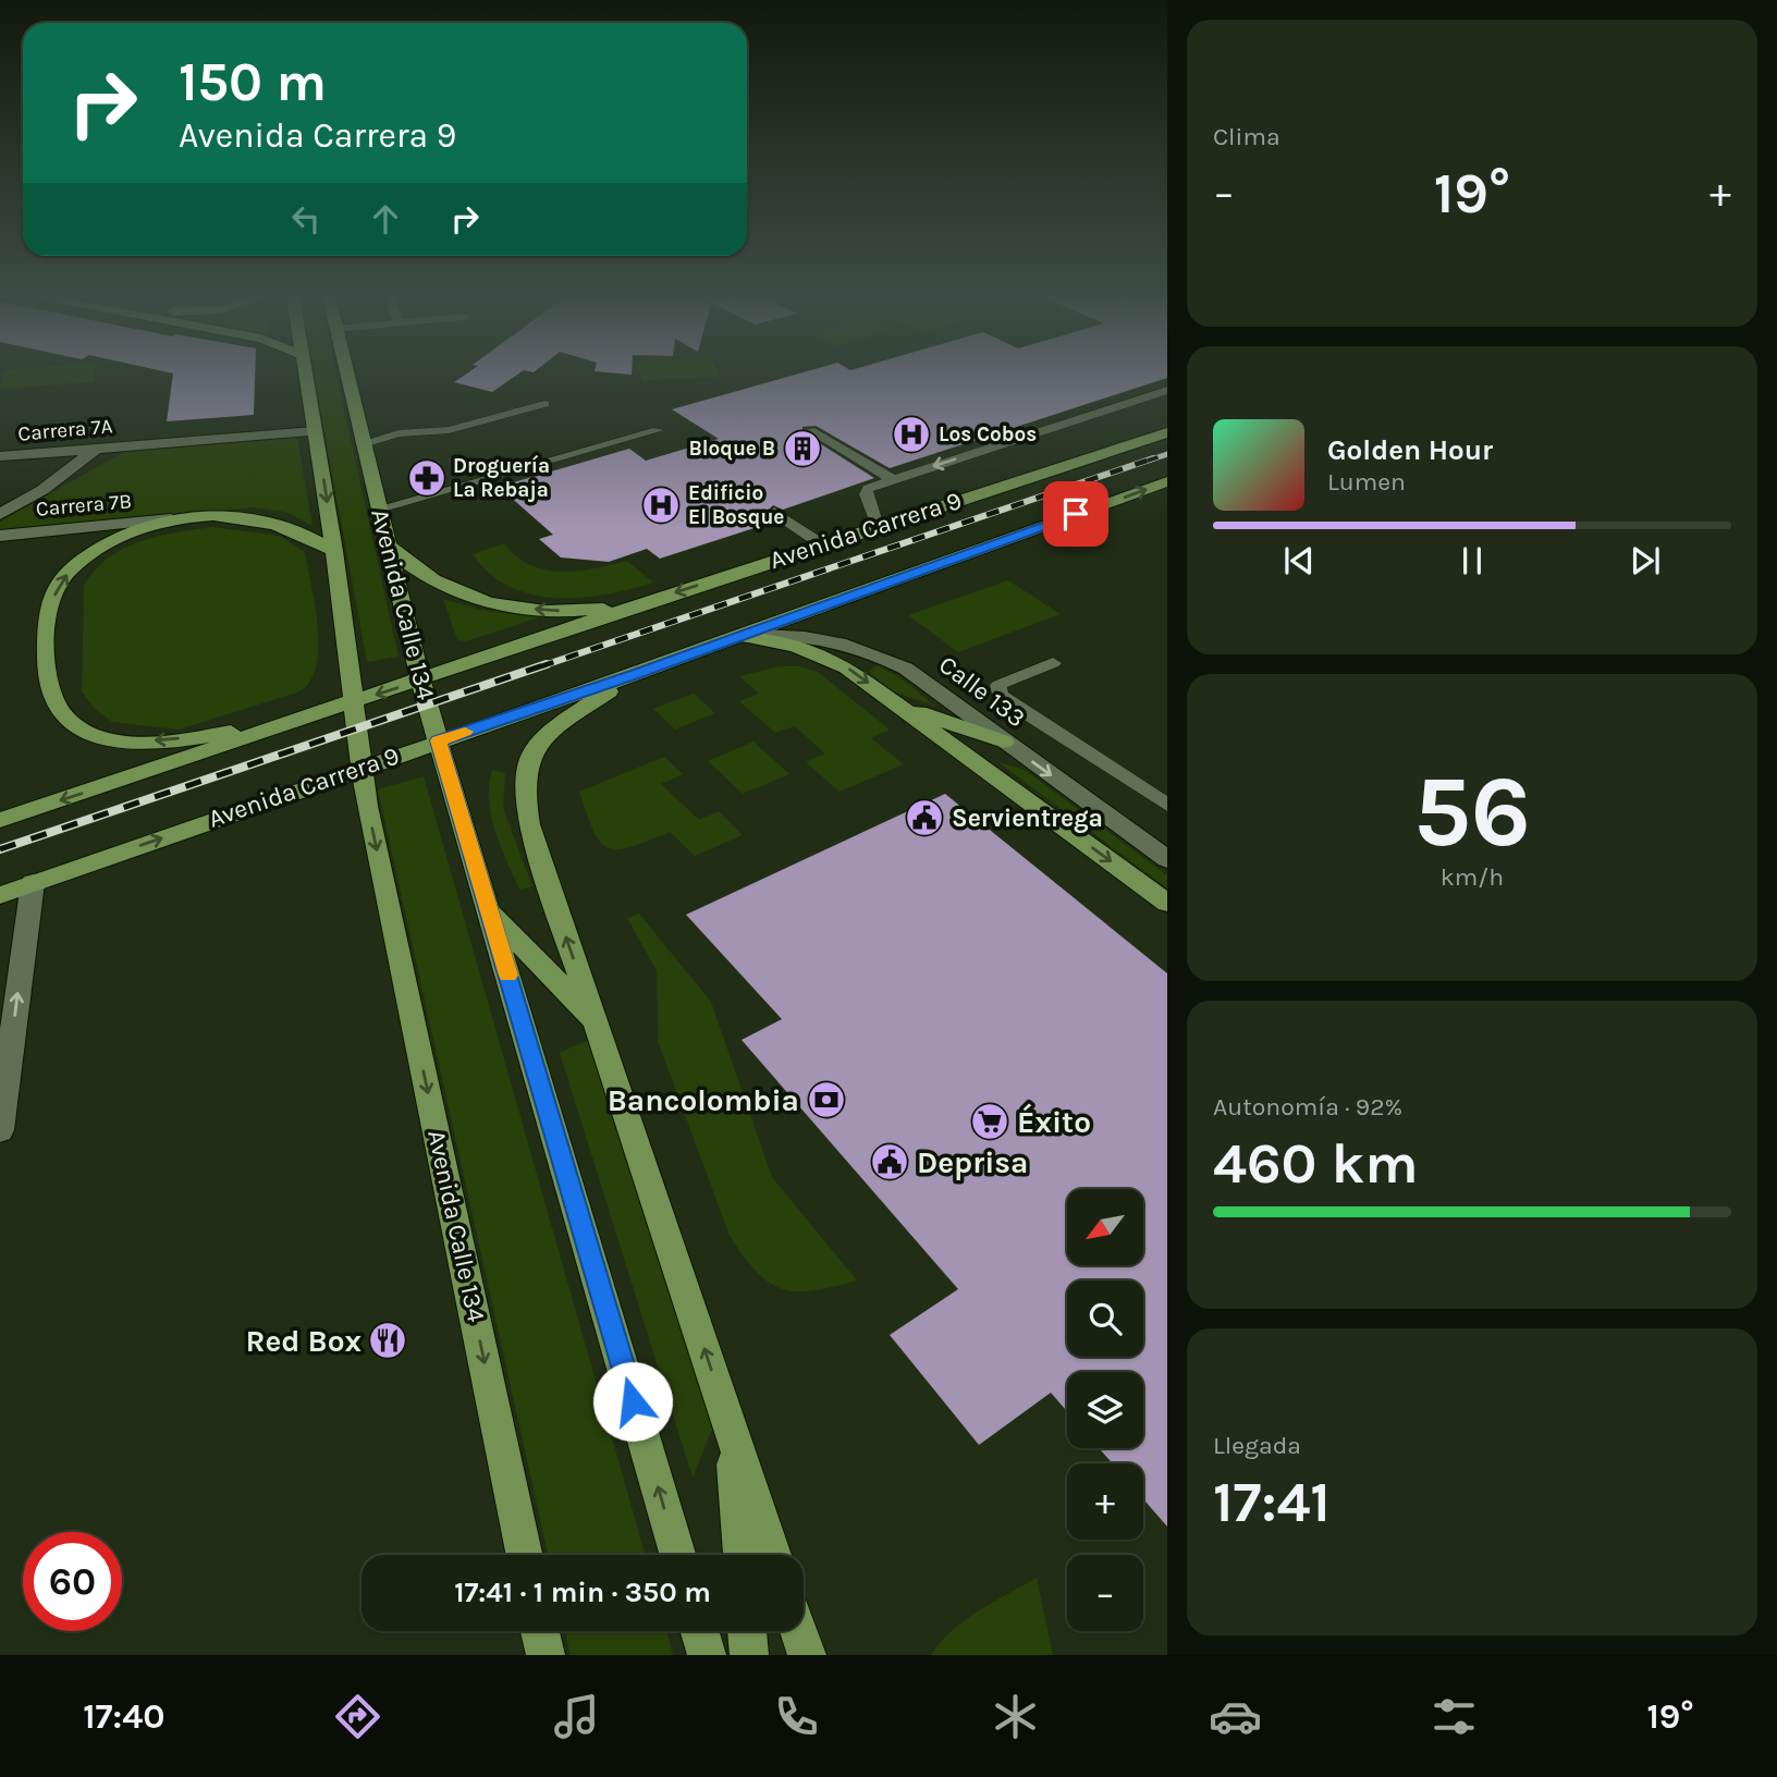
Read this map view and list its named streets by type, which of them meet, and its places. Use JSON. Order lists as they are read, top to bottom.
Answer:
{
  "streets": {
    "main road": ["Avenida Carrera 9", "Avenida Calle 134"],
    "street": ["Carrera 7A", "Carrera 7B", "Calle 133"]
  },
  "crossings": [
    ["Carrera 7A", "Avenida Calle 134"],
    ["Avenida Carrera 9", "Avenida Calle 134"],
    ["Avenida Carrera 9", "Calle 133"]
  ],
  "one_way": ["Calle 133"],
  "places": {
    "hospital": ["Los Cobos", "Edificio El Bosque"],
    "building": ["Bloque B"],
    "pharmacy": ["Droguería La Rebaja"],
    "public building": ["Servientrega", "Deprisa"],
    "bank": ["Bancolombia"],
    "supermarket": ["Éxito"],
    "restaurant": ["Red Box"]
  },
  "north": "bottom left",
  "page": {
    "tile": [
      "Clima",
      ["56", "km/h"],
      ["Autonomía · 92%", "460 km"],
      ["Llegada", "17:41"]
    ],
    "turn": ["150 m", "Avenida Carrera 9"],
    "heat": ["−", "19°", "+"],
    "song": ["Golden Hour", "Lumen"],
    "map_buttons": ["+", "−"],
    "limit": "60",
    "trip": "17:41 · 1 min · 350 m",
    "tabs": ["17:40", "19°"]
  }
}
